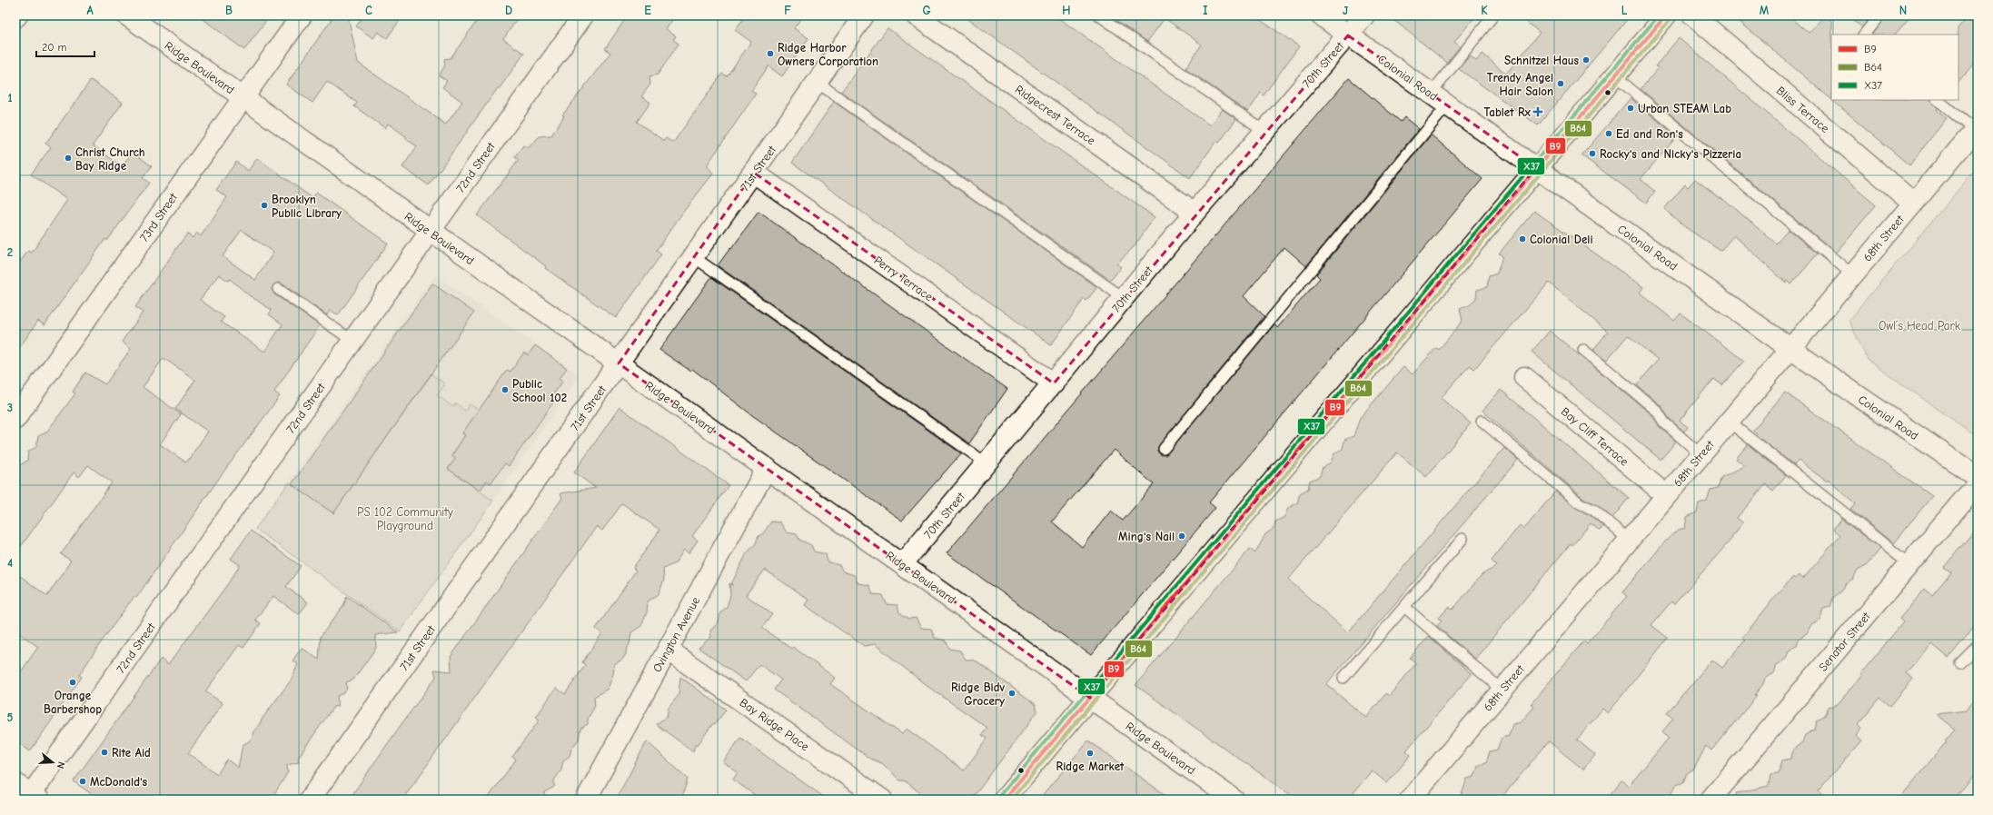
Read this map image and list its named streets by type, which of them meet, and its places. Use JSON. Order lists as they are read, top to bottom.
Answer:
{
  "streets": {
    "street": [
      "70th Street",
      "Ridge Boulevard",
      "Colonial Road",
      "Bliss Terrace",
      "Ridgecrest Terrace",
      "72nd Street",
      "71st Street",
      "73rd Street",
      "68th Street",
      "Perry Terrace",
      "Bay Cliff Terrace",
      "Ovington Avenue",
      "Senator Street",
      "Bay Ridge Place"
    ]
  },
  "crossings": [
    ["70th Street", "Ridge Boulevard"],
    ["70th Street", "Colonial Road"],
    ["70th Street", "Ridgecrest Terrace"],
    ["70th Street", "Perry Terrace"],
    ["Ridge Boulevard", "72nd Street"],
    ["Ridge Boulevard", "71st Street"],
    ["Ridge Boulevard", "73rd Street"],
    ["Ridge Boulevard", "Ovington Avenue"],
    ["Colonial Road", "68th Street"],
    ["Bliss Terrace", "68th Street"],
    ["71st Street", "Perry Terrace"],
    ["68th Street", "Bay Cliff Terrace"],
    ["Ovington Avenue", "Bay Ridge Place"]
  ],
  "parks": ["Owl’s Head Park", "PS 102 Community Playground"],
  "places": {
    "other": [
      "Ridge Harbor Owners Corporation",
      "Schnitzel Haus",
      "Trendy Angel Hair Salon",
      "Urban STEAM Lab",
      "Ed and Ron's",
      "Rocky's and Nicky's Pizzeria",
      "Christ Church Bay Ridge",
      "Brooklyn Public Library",
      "Colonial Deli",
      "Public School 102",
      "Ming's Nail",
      "Orange Barbershop",
      "Ridge Bldv Grocery",
      "Rite Aid",
      "Ridge Market",
      "McDonald's"
    ],
    "health": ["Tablet Rx"]
  },
  "lines": ["transit line B9", "transit line X37", "transit line B64"],
  "legend": ["B9", "B64", "X37"],
  "scale_bar": "20 m",
  "north": "right",
  "grid": {
    "columns": [
      "A",
      "B",
      "C",
      "D",
      "E",
      "F",
      "G",
      "H",
      "I",
      "J",
      "K",
      "L",
      "M",
      "N"
    ],
    "rows": [
      "1",
      "2",
      "3",
      "4",
      "5"
    ]
  }
}
